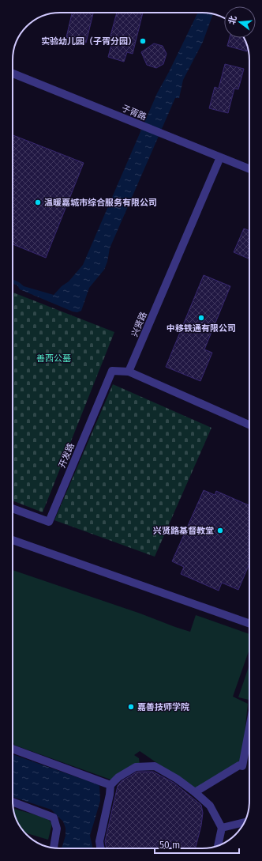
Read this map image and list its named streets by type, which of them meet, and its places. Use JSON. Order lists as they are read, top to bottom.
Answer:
{
  "streets": {
    "street": ["子胥路", "兴贤路", "开发路"]
  },
  "crossings": [
    ["子胥路", "兴贤路"],
    ["兴贤路", "开发路"]
  ],
  "parks": ["善西公墓"],
  "places": [
    "实验幼儿园（子胥分园）",
    "温暖嘉城市综合服务有限公司",
    "中移铁通有限公司",
    "兴贤路基督教堂",
    "嘉善技师学院"
  ],
  "scale_bar": "50 m",
  "north": "left"
}
